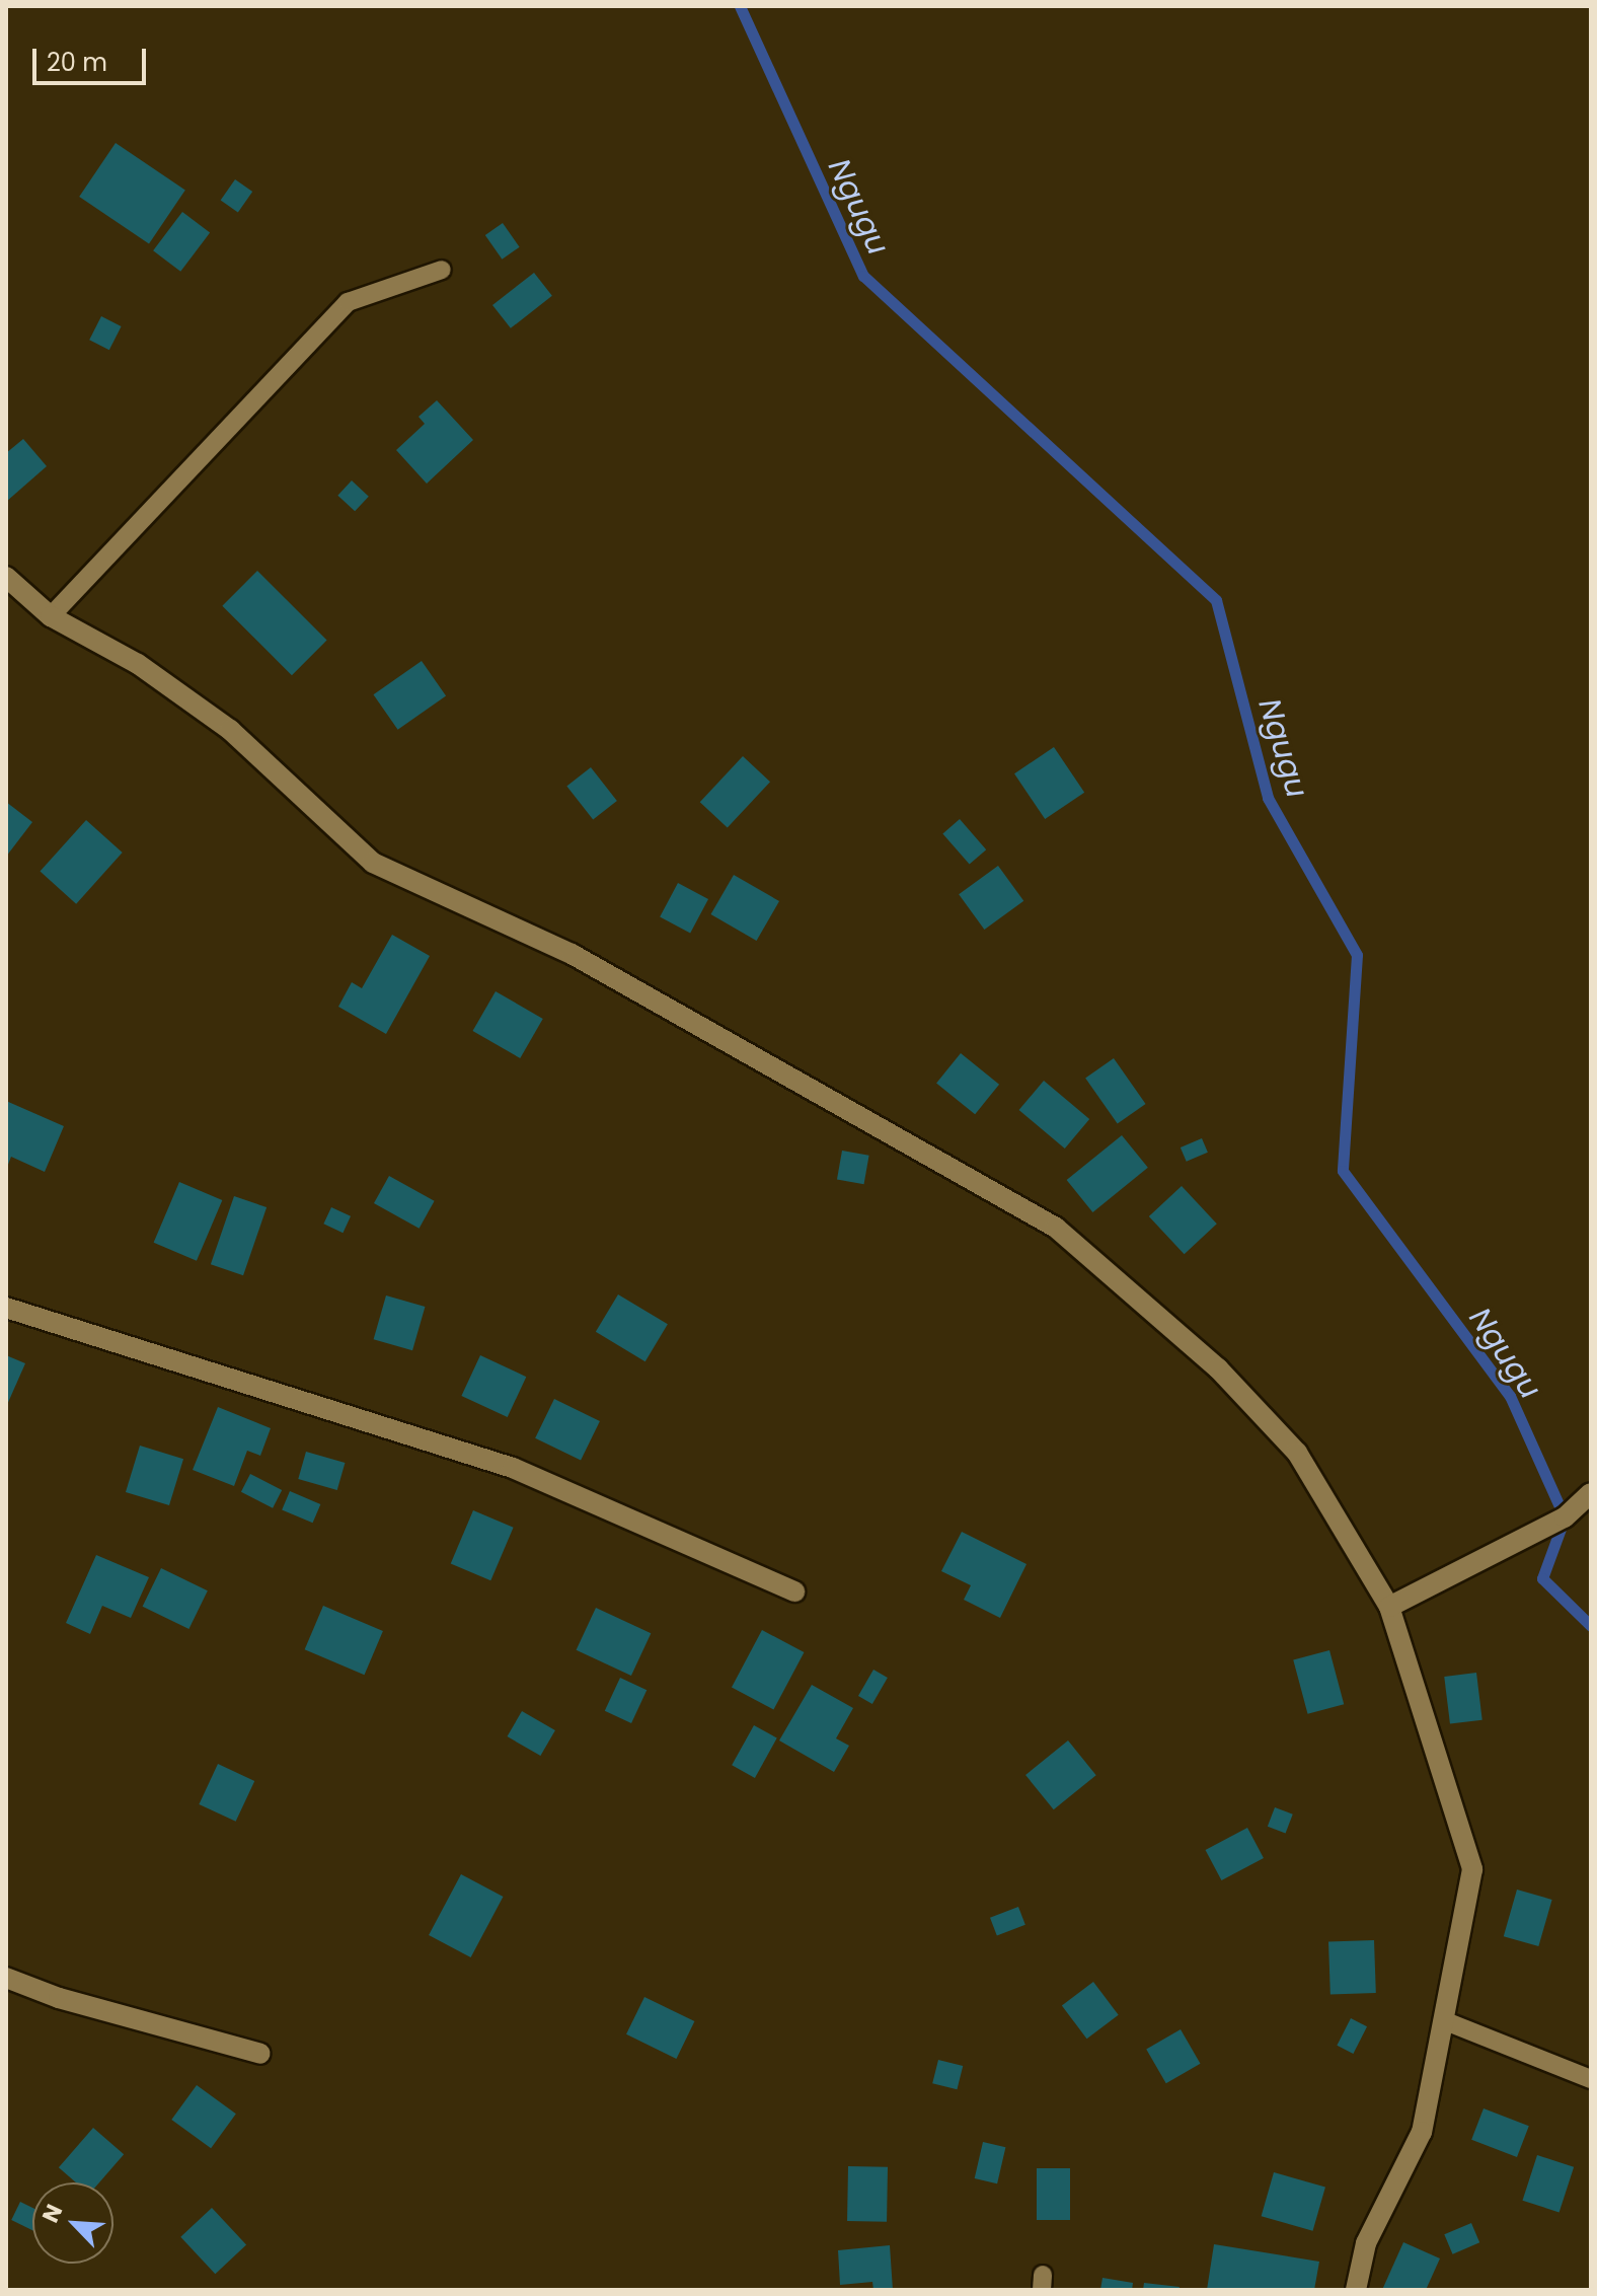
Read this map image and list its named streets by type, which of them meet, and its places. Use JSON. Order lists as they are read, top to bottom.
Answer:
{
  "water": ["Ngugu"],
  "scale_bar": "20 m",
  "north": "top left"
}
